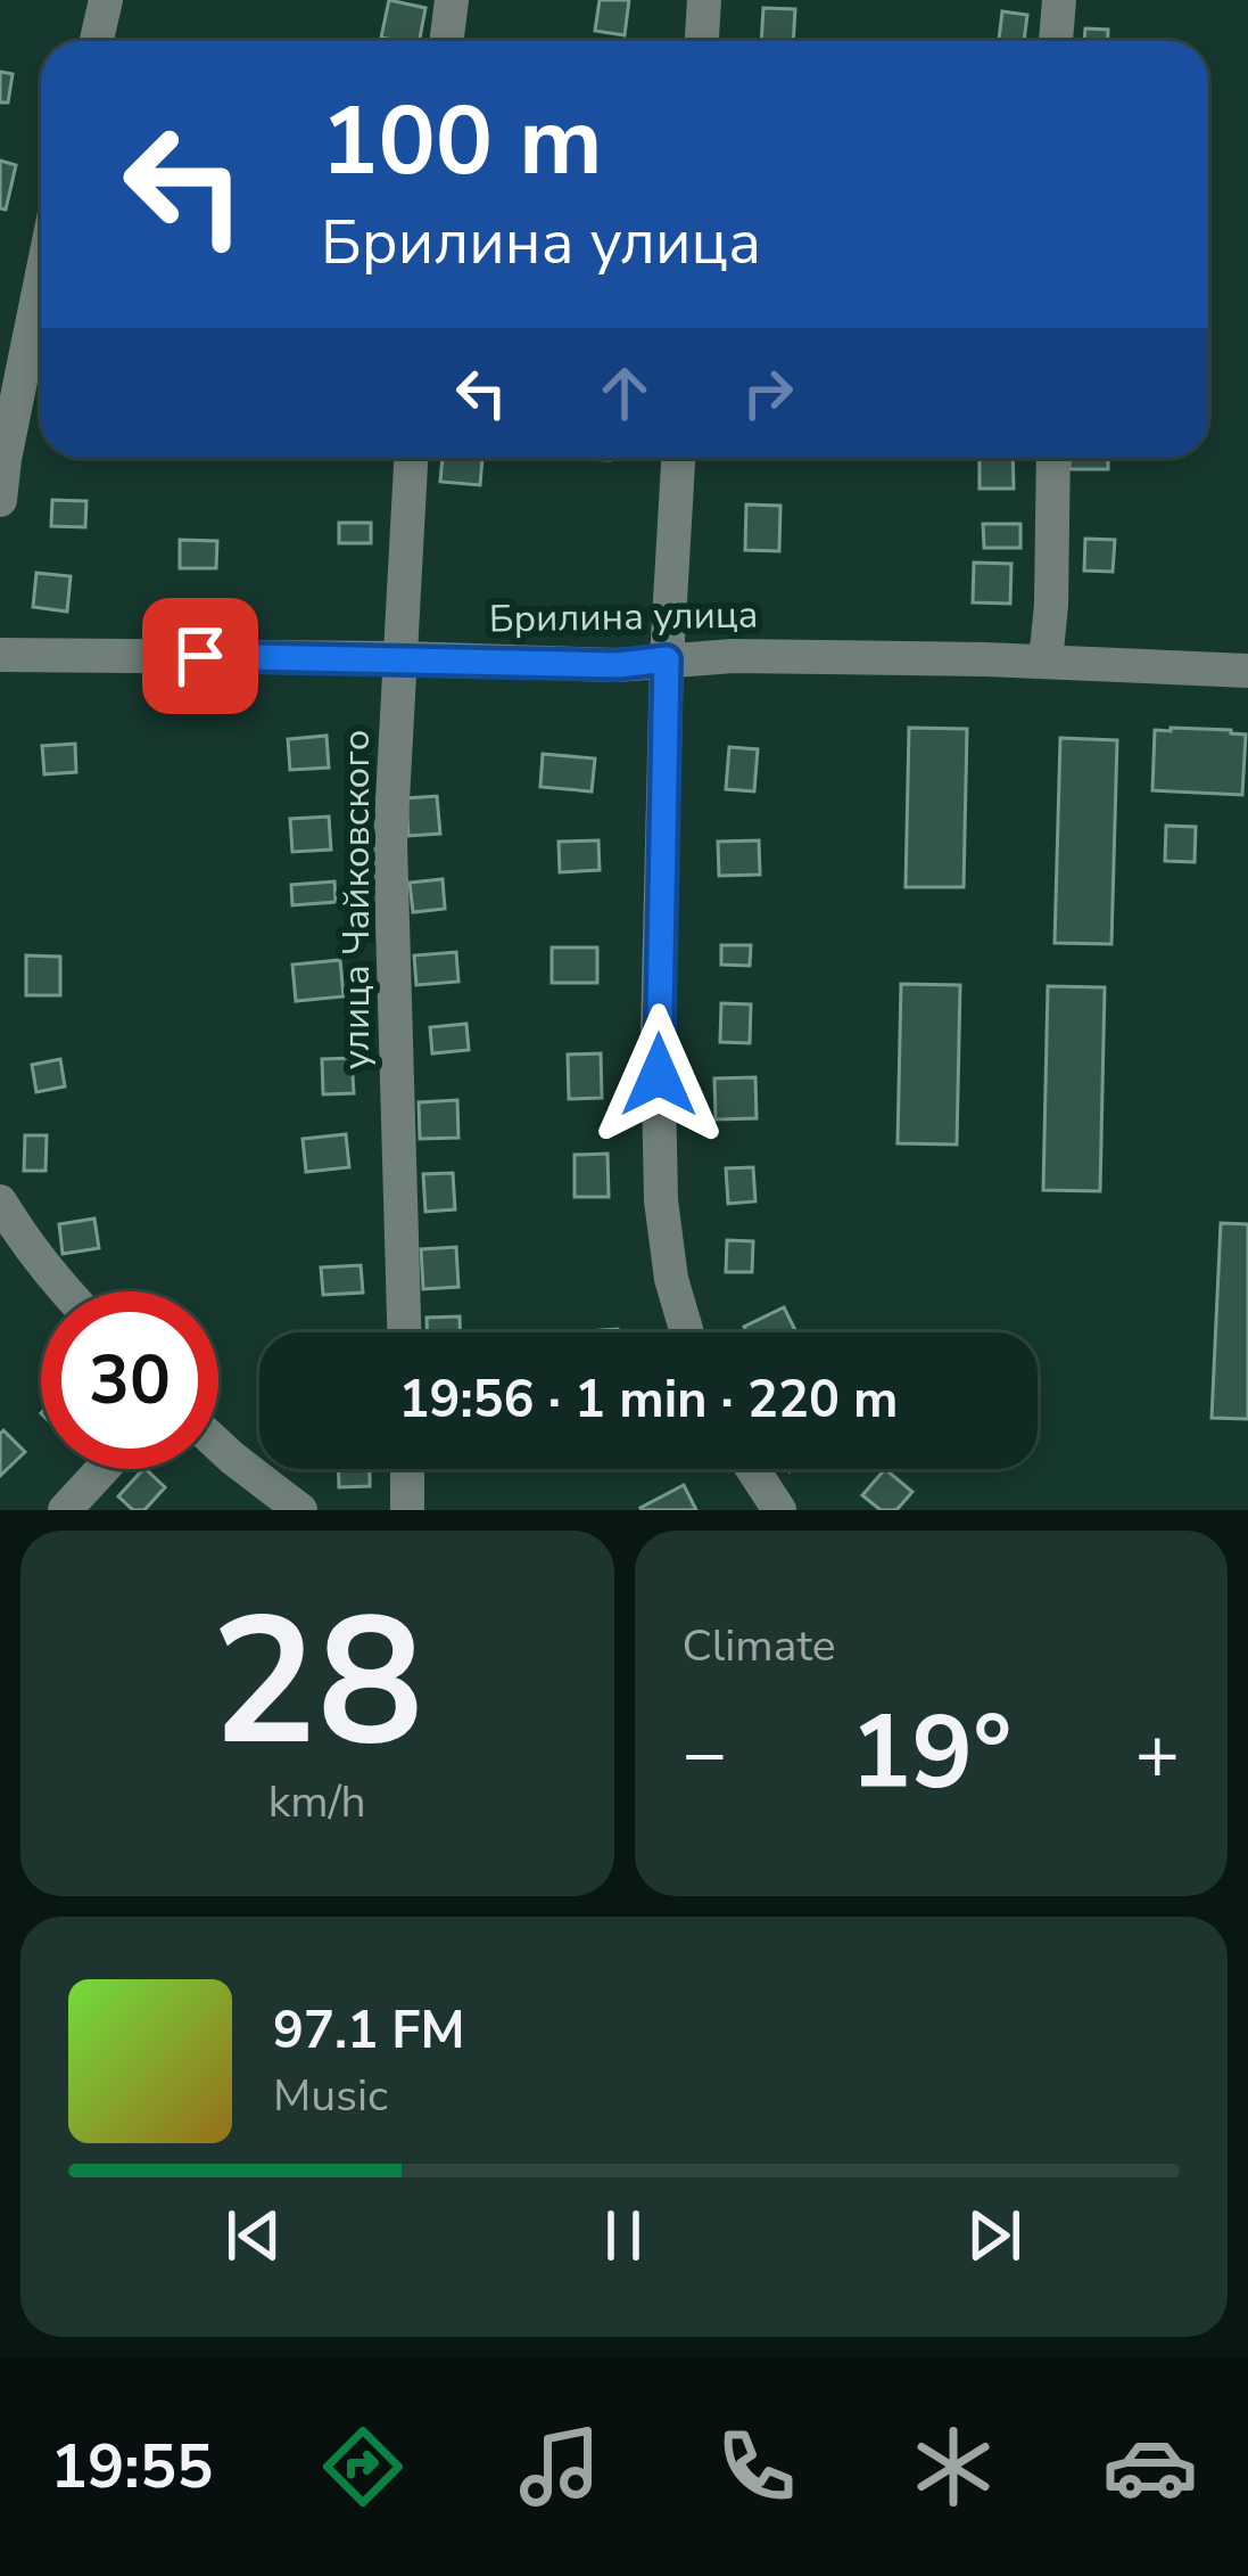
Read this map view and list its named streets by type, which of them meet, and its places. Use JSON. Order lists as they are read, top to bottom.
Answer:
{
  "streets": {
    "street": ["Брилина улица", "улица Чайковского"]
  },
  "crossings": [
    ["Брилина улица", "улица Чайковского"]
  ],
  "page": {
    "turn": ["100 m", "Брилина улица"],
    "limit": "30",
    "trip": "19:56 · 1 min · 220 m",
    "tile": [
      ["28", "km/h"],
      "Climate"
    ],
    "heat": ["−", "19°", "+"],
    "song": ["97.1 FM", "Music"],
    "tabs": "19:55"
  }
}
